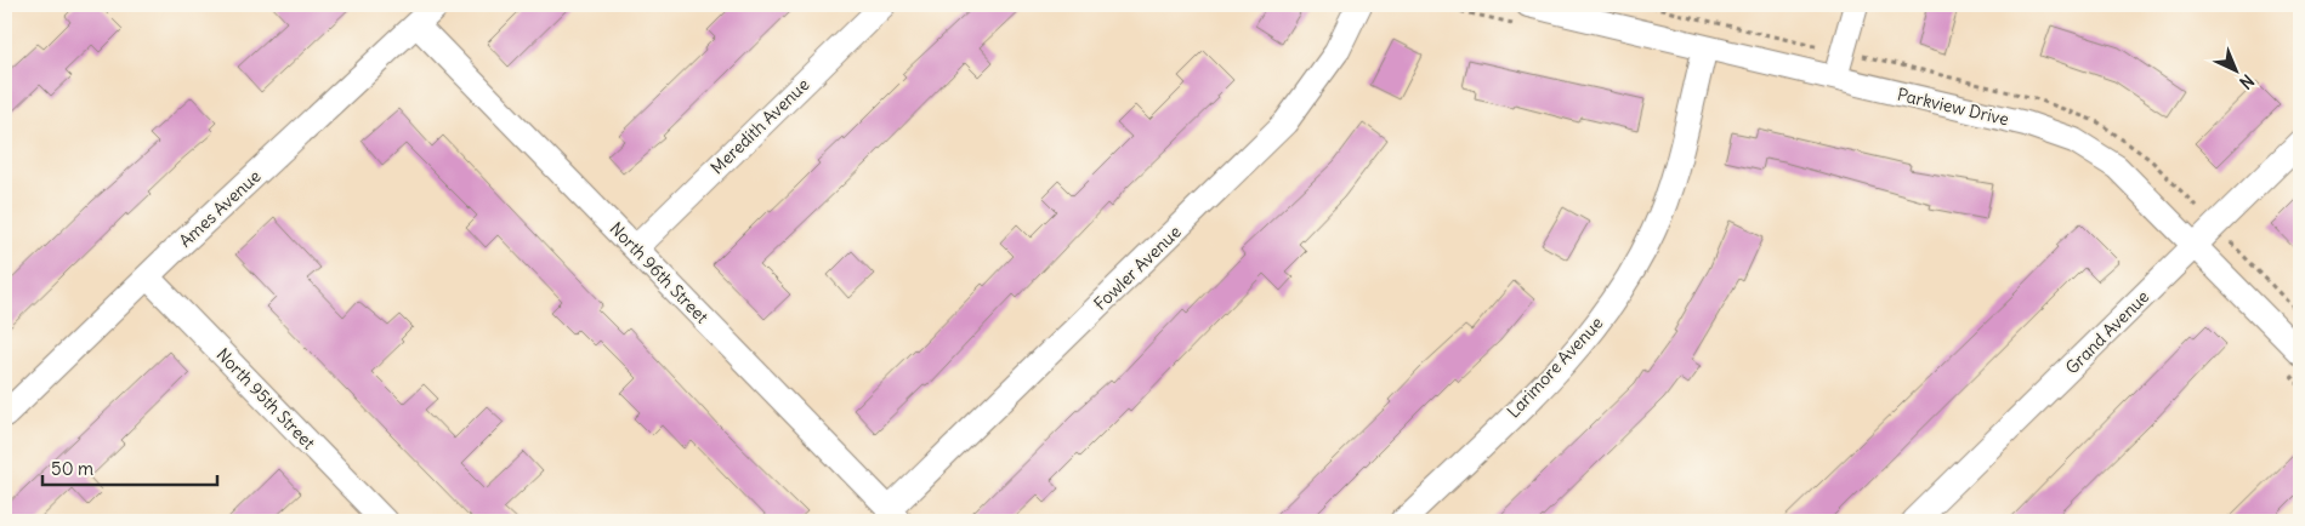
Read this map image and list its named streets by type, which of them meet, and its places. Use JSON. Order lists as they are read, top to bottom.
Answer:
{
  "streets": {
    "street": [
      "Parkview Drive",
      "Meredith Avenue",
      "Ames Avenue",
      "Fowler Avenue",
      "North 96th Street",
      "Grand Avenue",
      "Larimore Avenue",
      "North 95th Street"
    ]
  },
  "crossings": [
    ["Parkview Drive", "Grand Avenue"],
    ["Parkview Drive", "Larimore Avenue"],
    ["Meredith Avenue", "North 96th Street"],
    ["Ames Avenue", "North 96th Street"],
    ["Ames Avenue", "North 95th Street"],
    ["Fowler Avenue", "North 96th Street"]
  ],
  "scale_bar": "50 m",
  "north": "bottom right"
}
